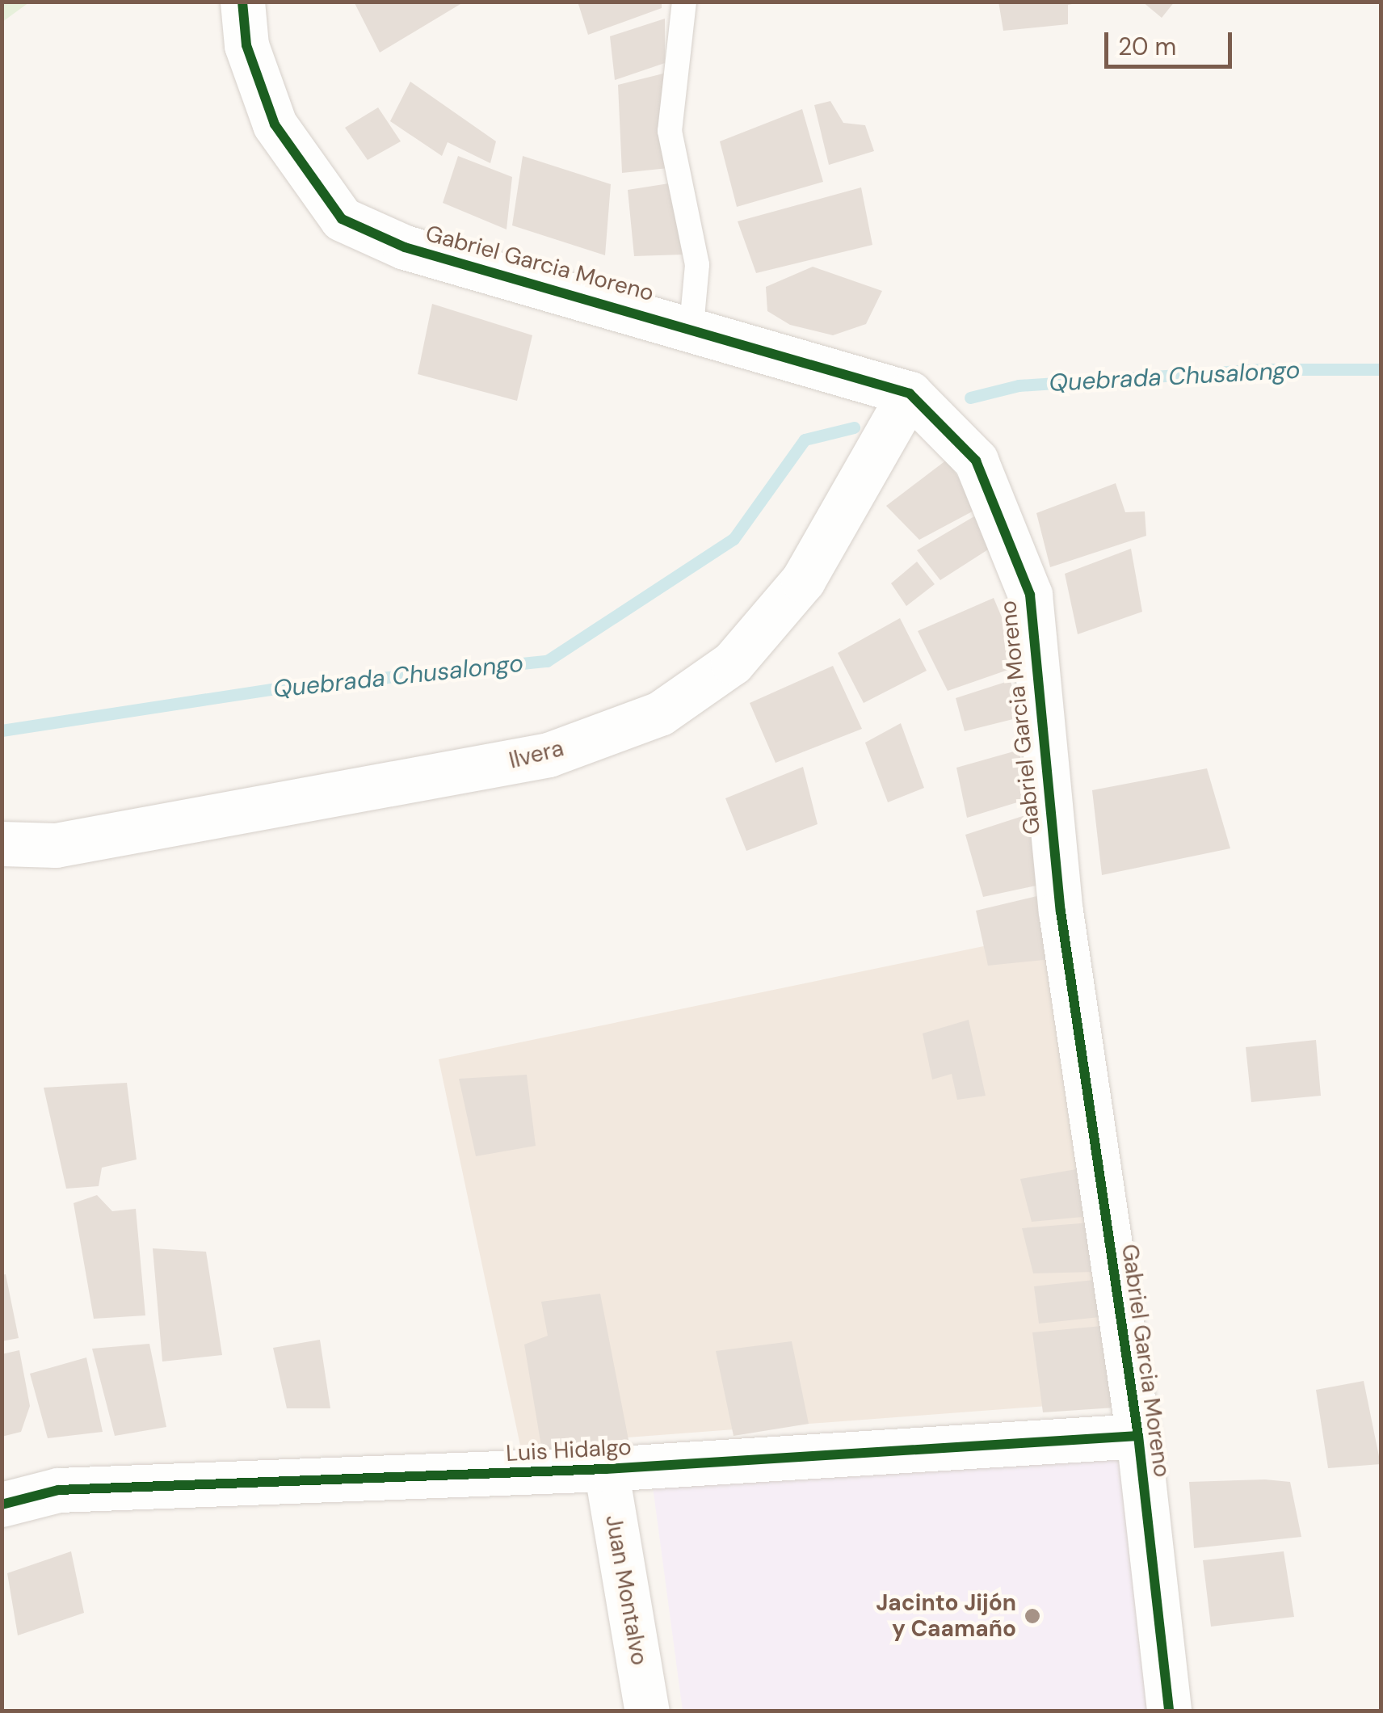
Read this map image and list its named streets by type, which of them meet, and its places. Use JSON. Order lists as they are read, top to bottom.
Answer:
{
  "streets": {
    "street": [
      "Gabriel Garcia Moreno",
      "Ilvera",
      "Luis Hidalgo",
      "Juan Montalvo"
    ]
  },
  "crossings": [
    ["Gabriel Garcia Moreno", "Ilvera"],
    ["Gabriel Garcia Moreno", "Luis Hidalgo"],
    ["Luis Hidalgo", "Juan Montalvo"]
  ],
  "water": ["Quebrada Chusalongo"],
  "places": ["Jacinto Jijón y Caamaño"],
  "scale_bar": "20 m"
}
